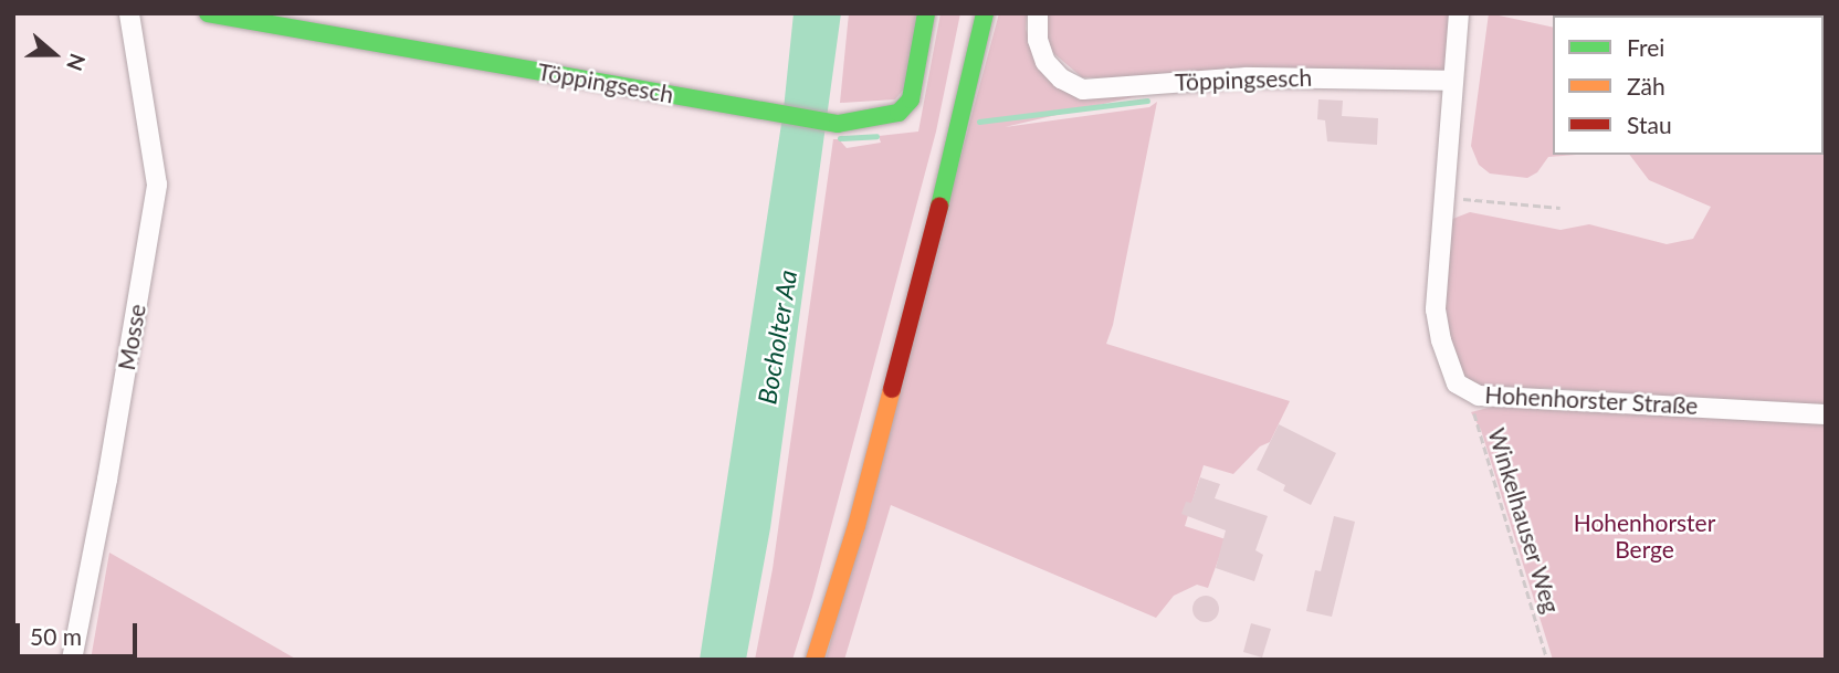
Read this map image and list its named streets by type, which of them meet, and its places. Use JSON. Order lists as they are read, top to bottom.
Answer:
{
  "streets": {
    "main road": ["Töppingsesch"],
    "street": ["Mosse", "Hohenhorster Straße"],
    "path": ["Winkelhauser Weg"]
  },
  "crossings": [
    ["Töppingsesch", "Hohenhorster Straße"],
    ["Hohenhorster Straße", "Winkelhauser Weg"]
  ],
  "water": ["Bocholter Aa"],
  "parks": ["Hohenhorster Berge"],
  "legend": ["Frei", "Zäh", "Stau"],
  "scale_bar": "50 m",
  "north": "right"
}
